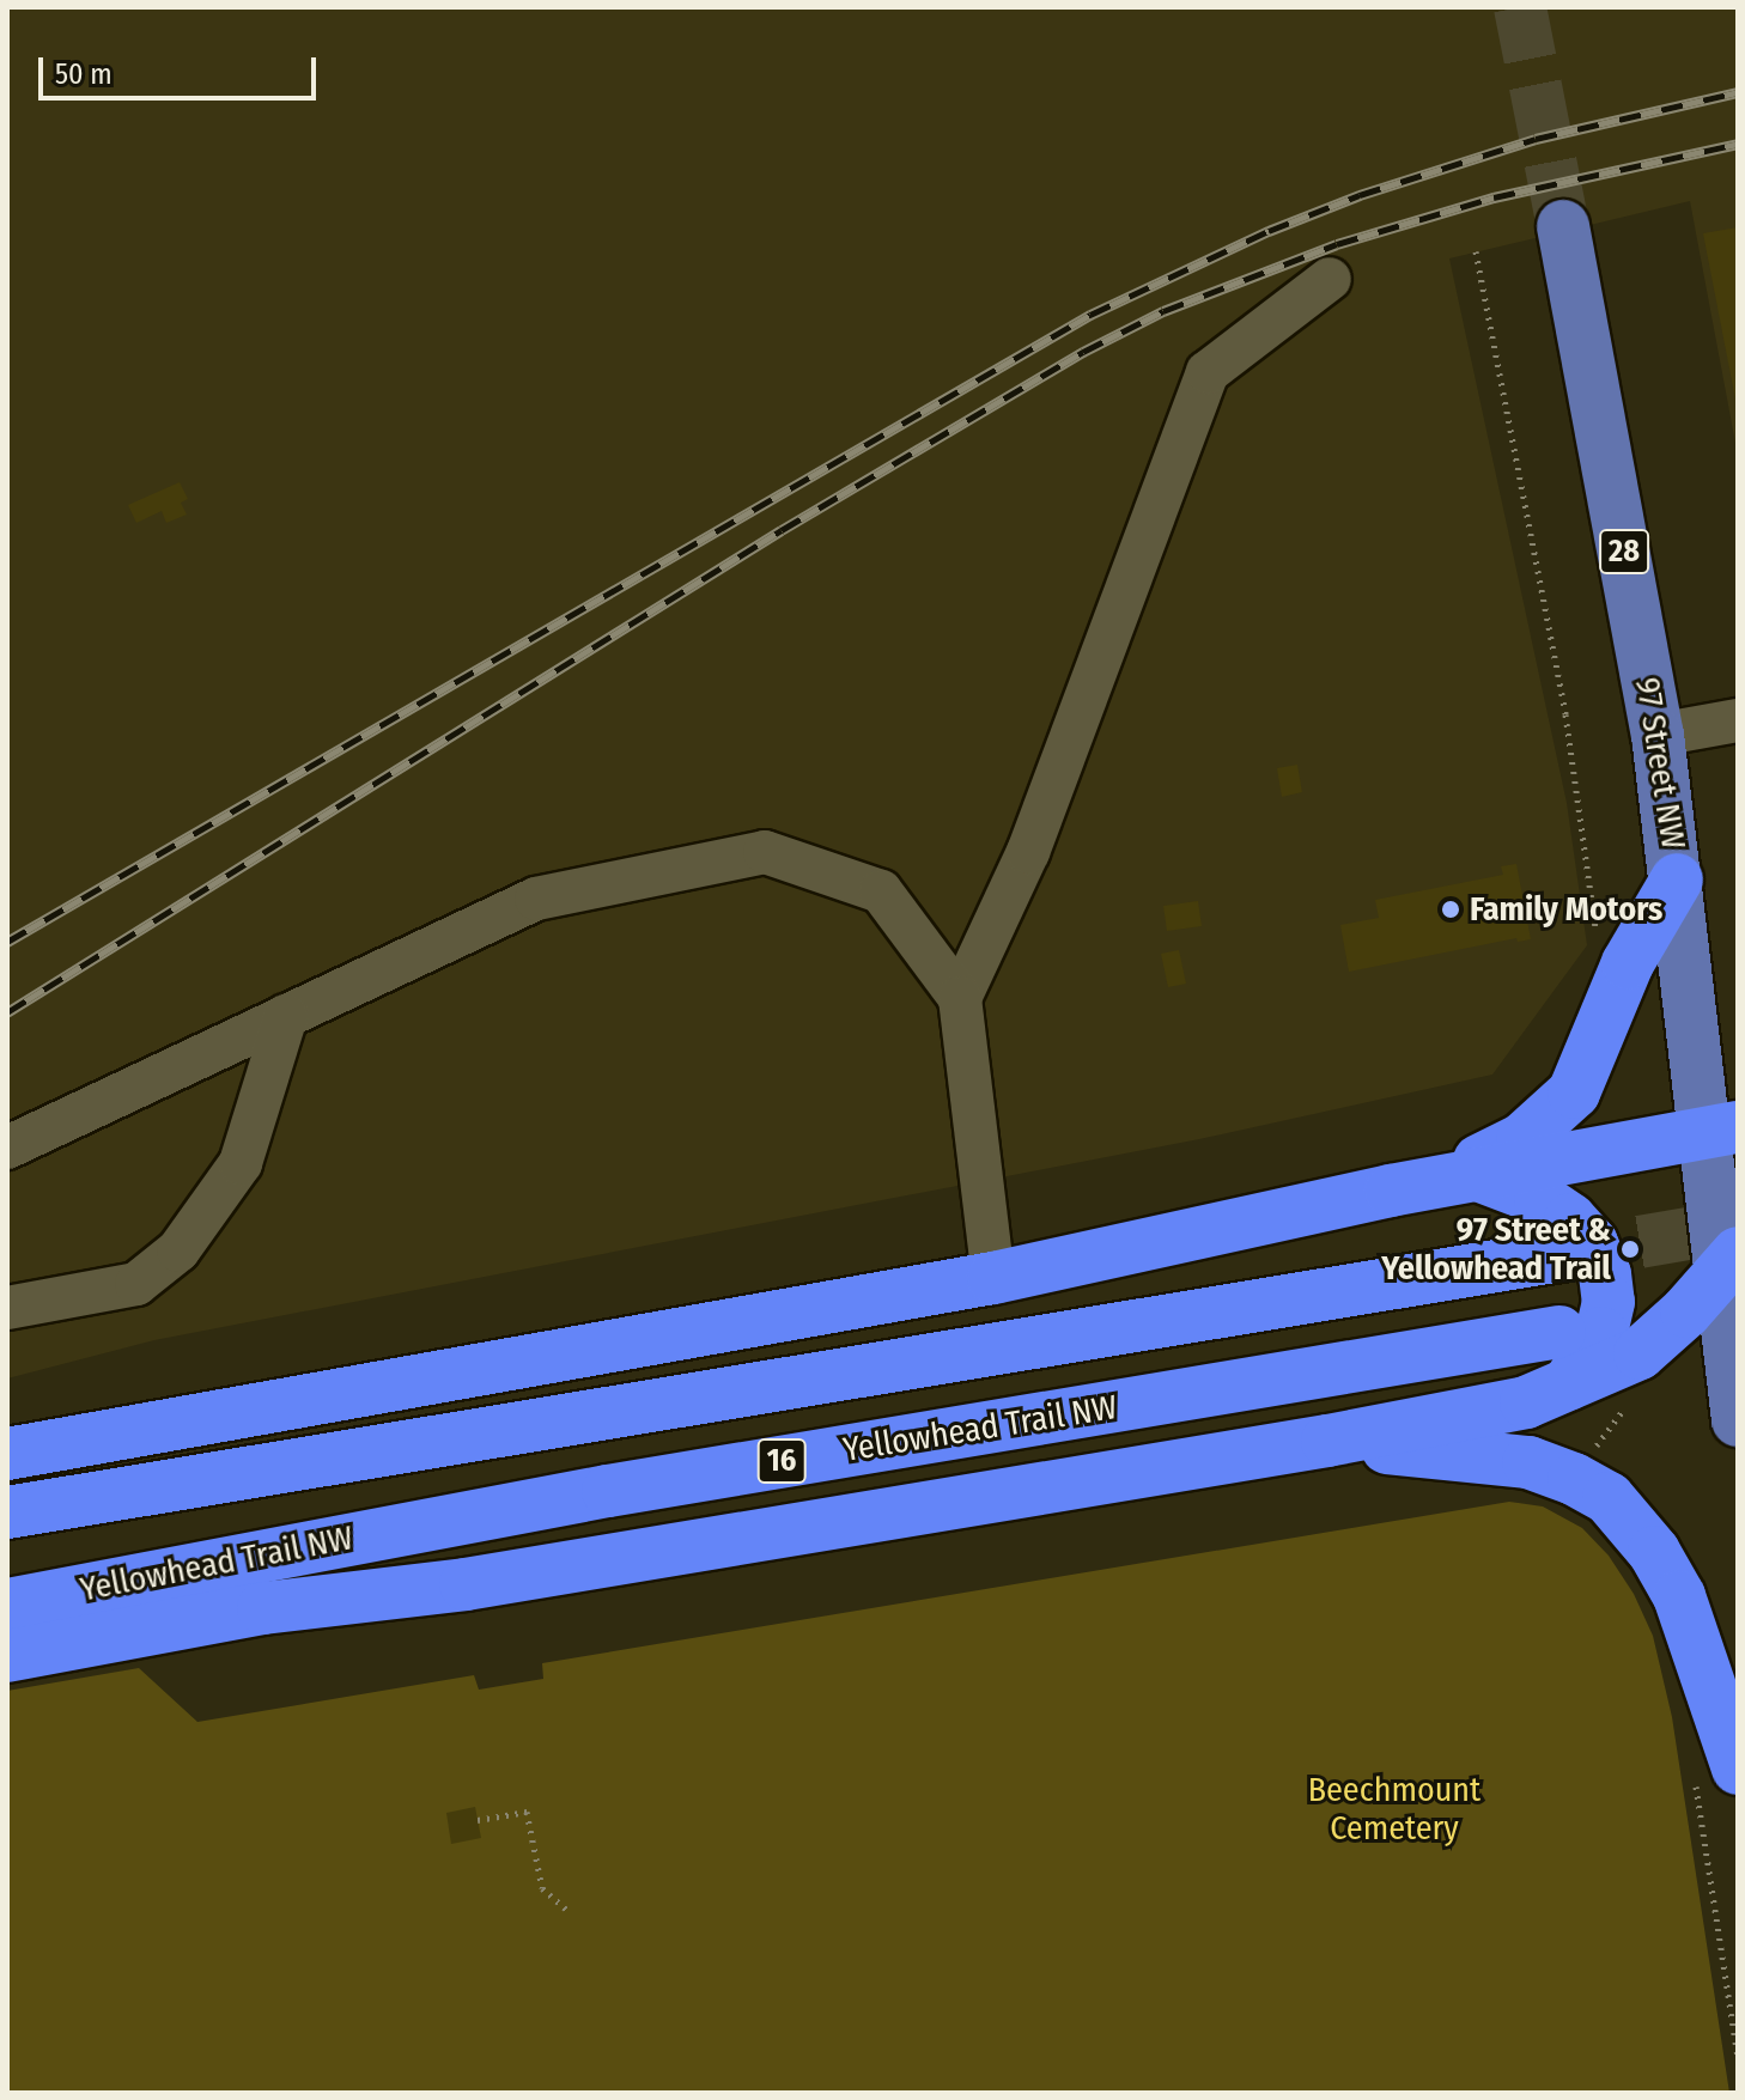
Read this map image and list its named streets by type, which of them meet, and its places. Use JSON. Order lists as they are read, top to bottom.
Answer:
{
  "streets": {
    "highway": ["Yellowhead Trail NW", "16"],
    "main road": ["28", "97 Street NW"]
  },
  "parks": ["Beechmount Cemetery"],
  "places": ["Family Motors", "97 Street & Yellowhead Trail"],
  "scale_bar": "50 m"
}
